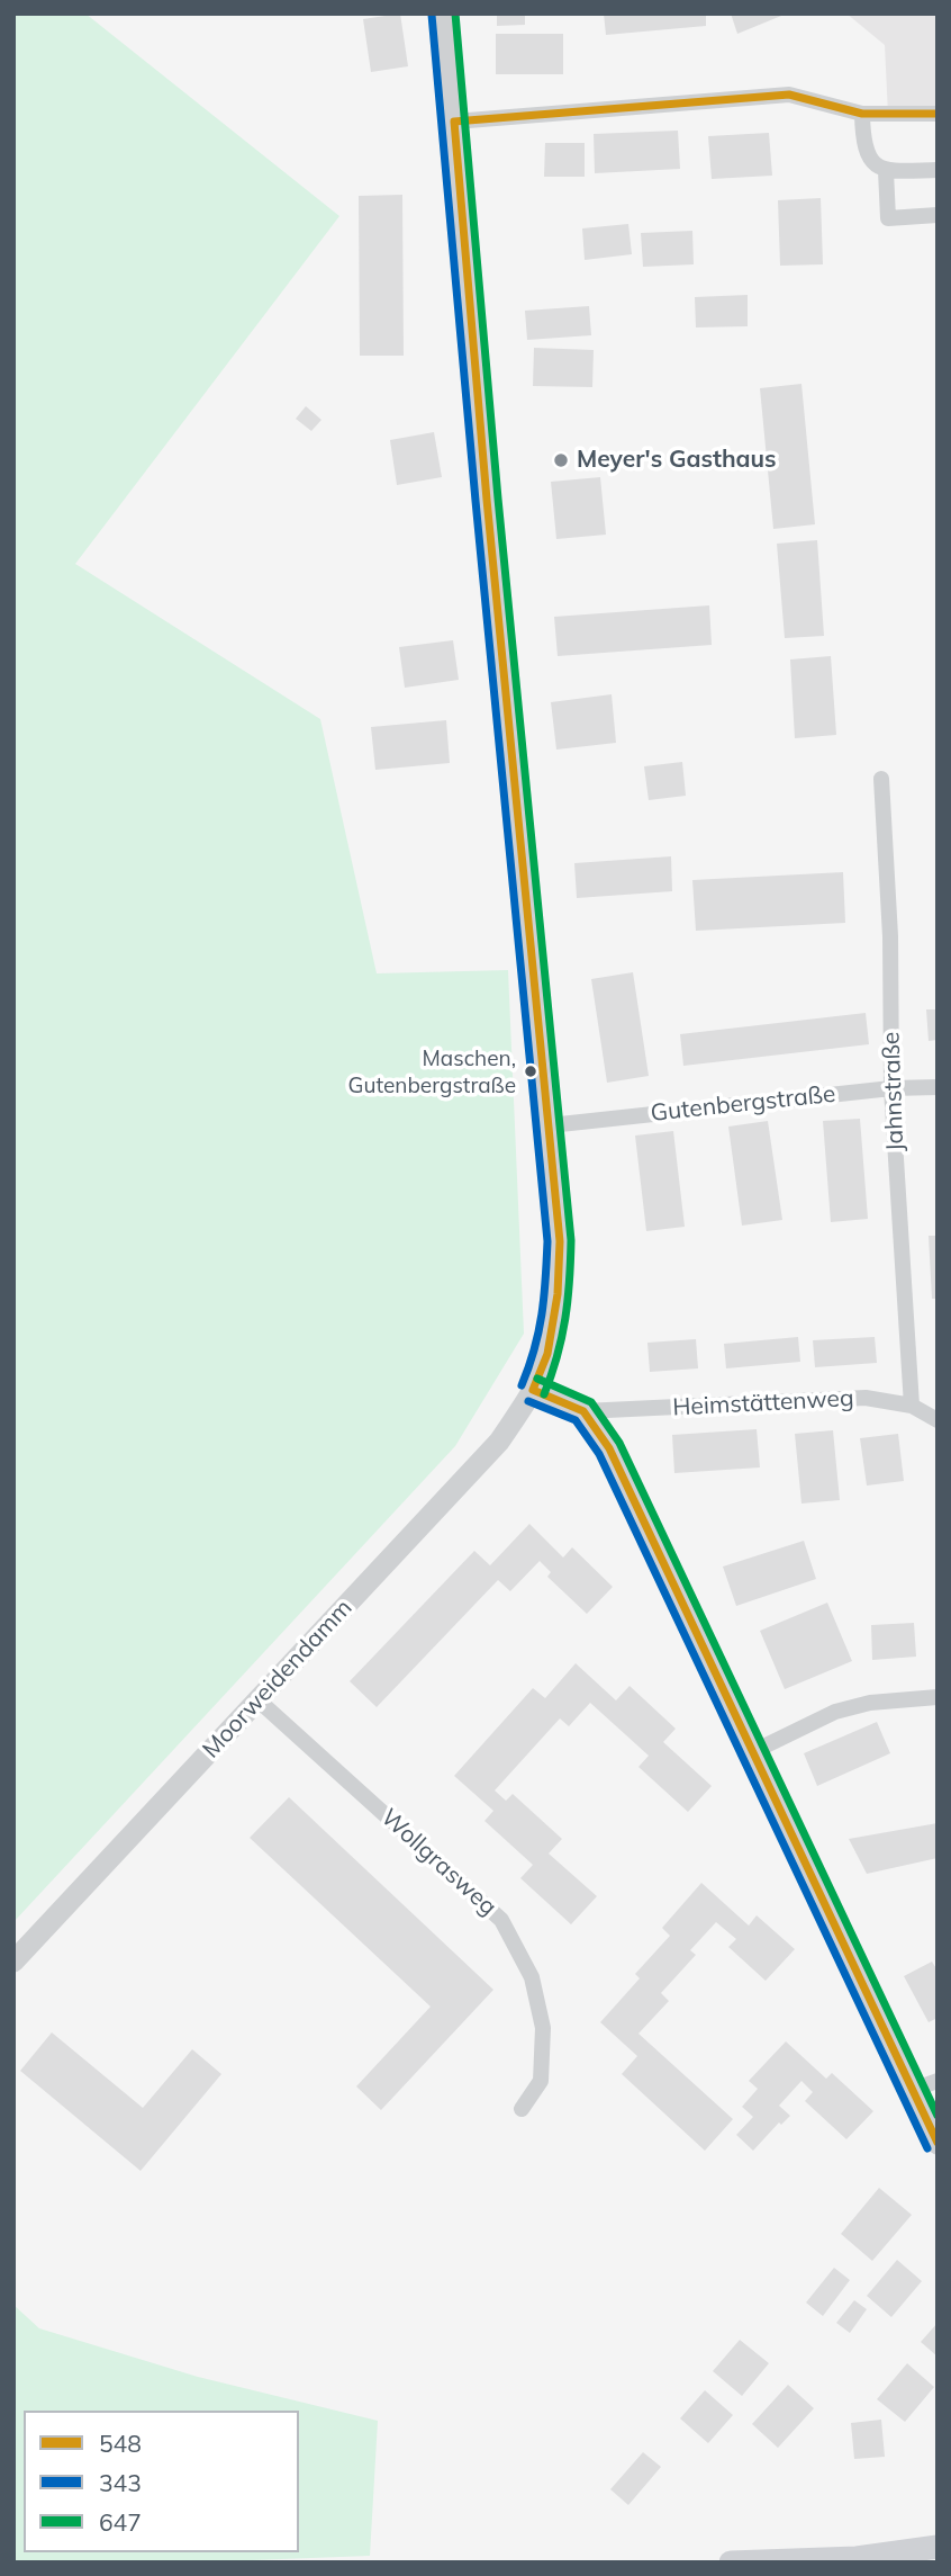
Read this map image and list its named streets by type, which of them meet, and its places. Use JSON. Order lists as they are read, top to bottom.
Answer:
{
  "streets": {
    "street": [
      "Jahnstraße",
      "Gutenbergstraße",
      "Heimstättenweg",
      "Moorweidendamm",
      "Wollgrasweg"
    ]
  },
  "crossings": [
    ["Jahnstraße", "Gutenbergstraße"],
    ["Jahnstraße", "Heimstättenweg"],
    ["Gutenbergstraße", "Moorweidendamm"],
    ["Moorweidendamm", "Wollgrasweg"]
  ],
  "places": ["Meyer's Gasthaus", "Maschen, Gutenbergstraße"],
  "lines": ["transit line 647", "transit line 343", "transit line 548"],
  "legend": ["548", "343", "647"]
}
